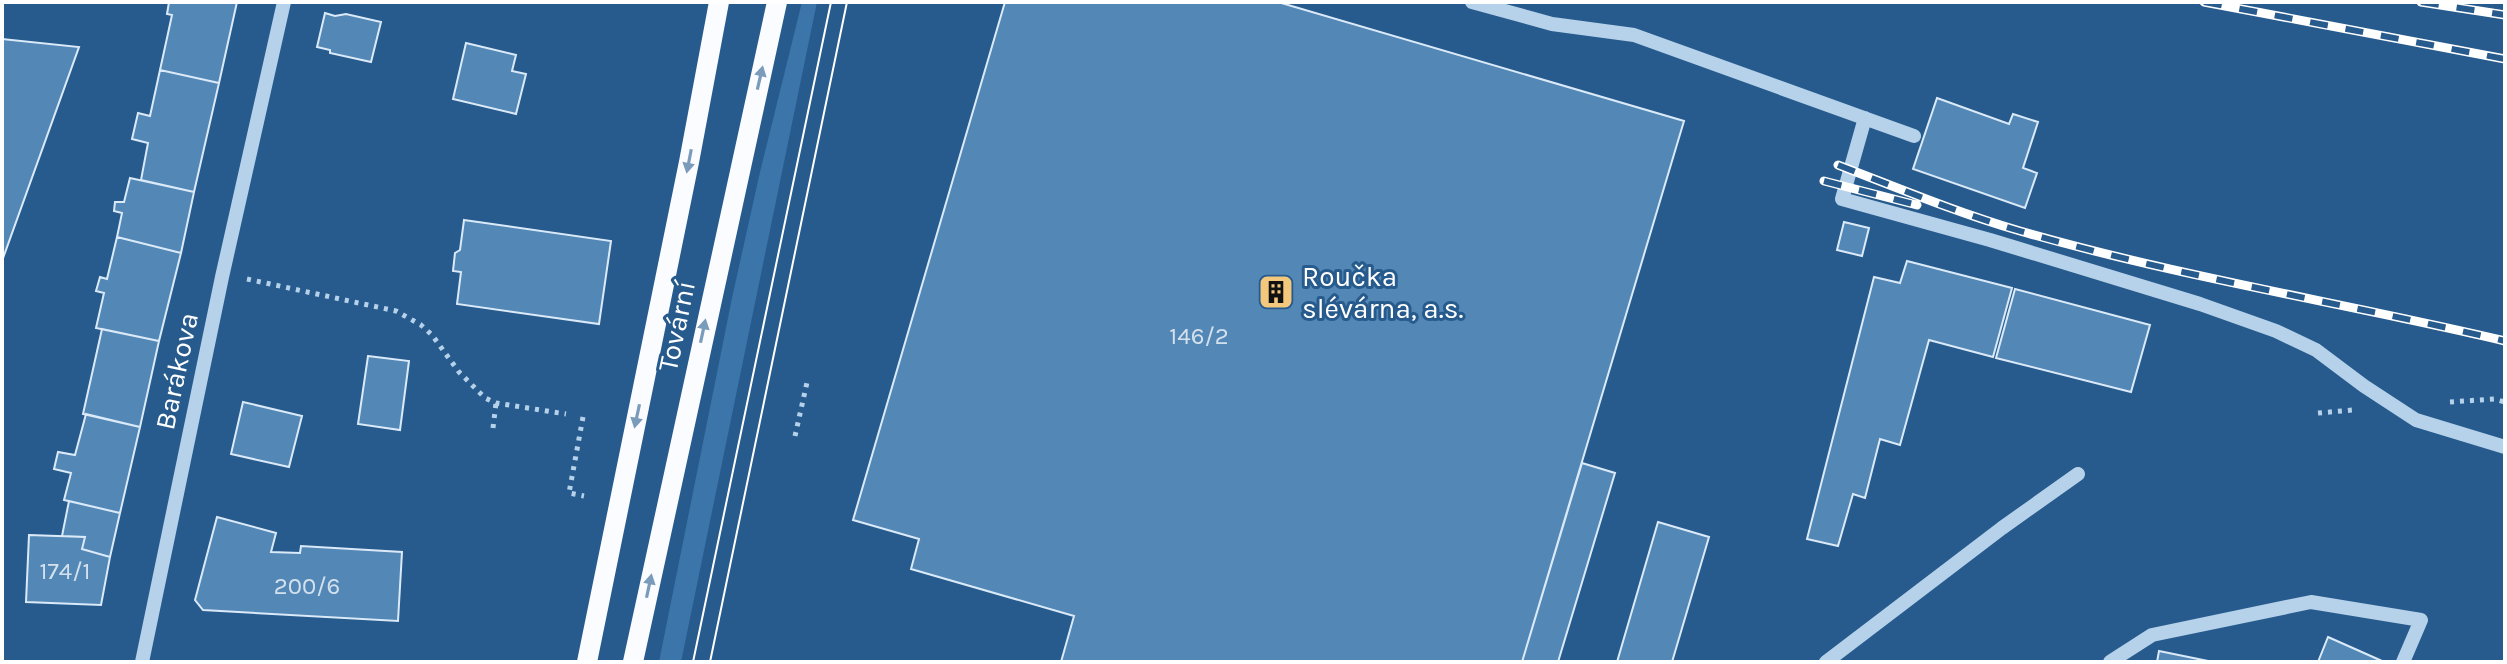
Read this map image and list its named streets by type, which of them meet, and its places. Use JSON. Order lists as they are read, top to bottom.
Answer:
{
  "streets": {
    "main road": ["Tovární"],
    "street": ["Barákova"]
  },
  "places": {
    "building": ["Roučka slévárna, a.s."]
  },
  "house_numbers": ["146/2", "174/1", "200/6"]
}
